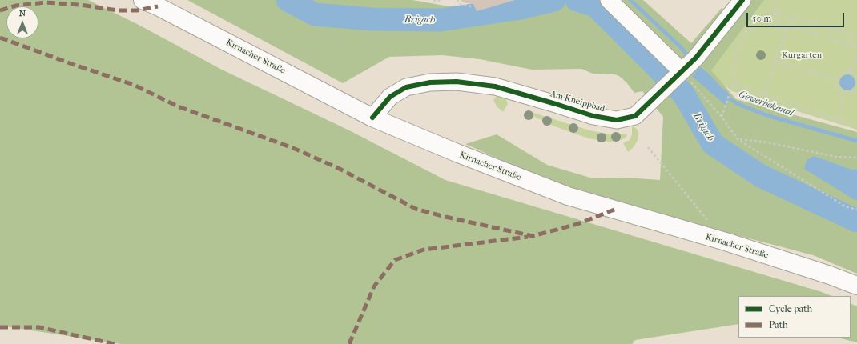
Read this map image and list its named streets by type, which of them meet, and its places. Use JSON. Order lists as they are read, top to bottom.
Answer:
{
  "streets": {
    "main road": ["Kirnacher Straße"],
    "street": ["Am Kneippbad"]
  },
  "crossings": [
    ["Kirnacher Straße", "Am Kneippbad"]
  ],
  "water": ["Brigach", "Gewerbekanal"],
  "parks": ["Kurgarten"],
  "legend": ["Cycle path", "Path"],
  "scale_bar": "50 m",
  "north": "top"
}
